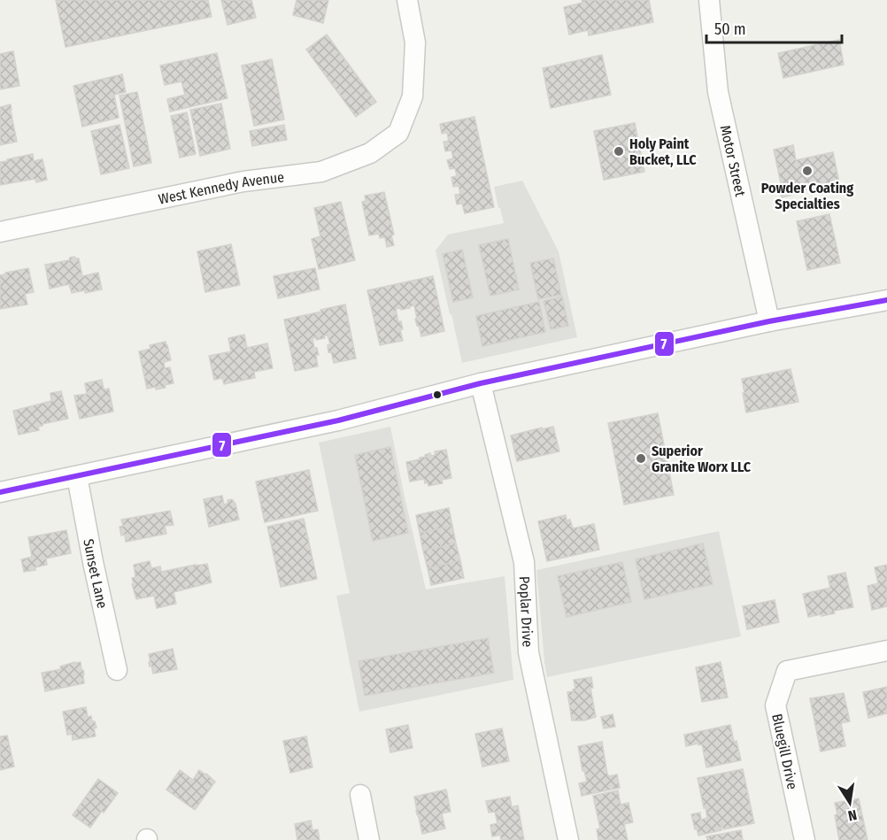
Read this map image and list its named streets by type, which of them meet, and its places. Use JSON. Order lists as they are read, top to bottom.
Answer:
{
  "streets": {
    "street": [
      "Motor Street",
      "West Kennedy Avenue",
      "Sunset Lane",
      "Poplar Drive",
      "Bluegill Drive"
    ]
  },
  "places": ["Holy Paint Bucket, LLC", "Powder Coating Specialties", "Superior Granite Worx LLC"],
  "lines": ["transit line 7"],
  "scale_bar": "50 m",
  "north": "bottom"
}
